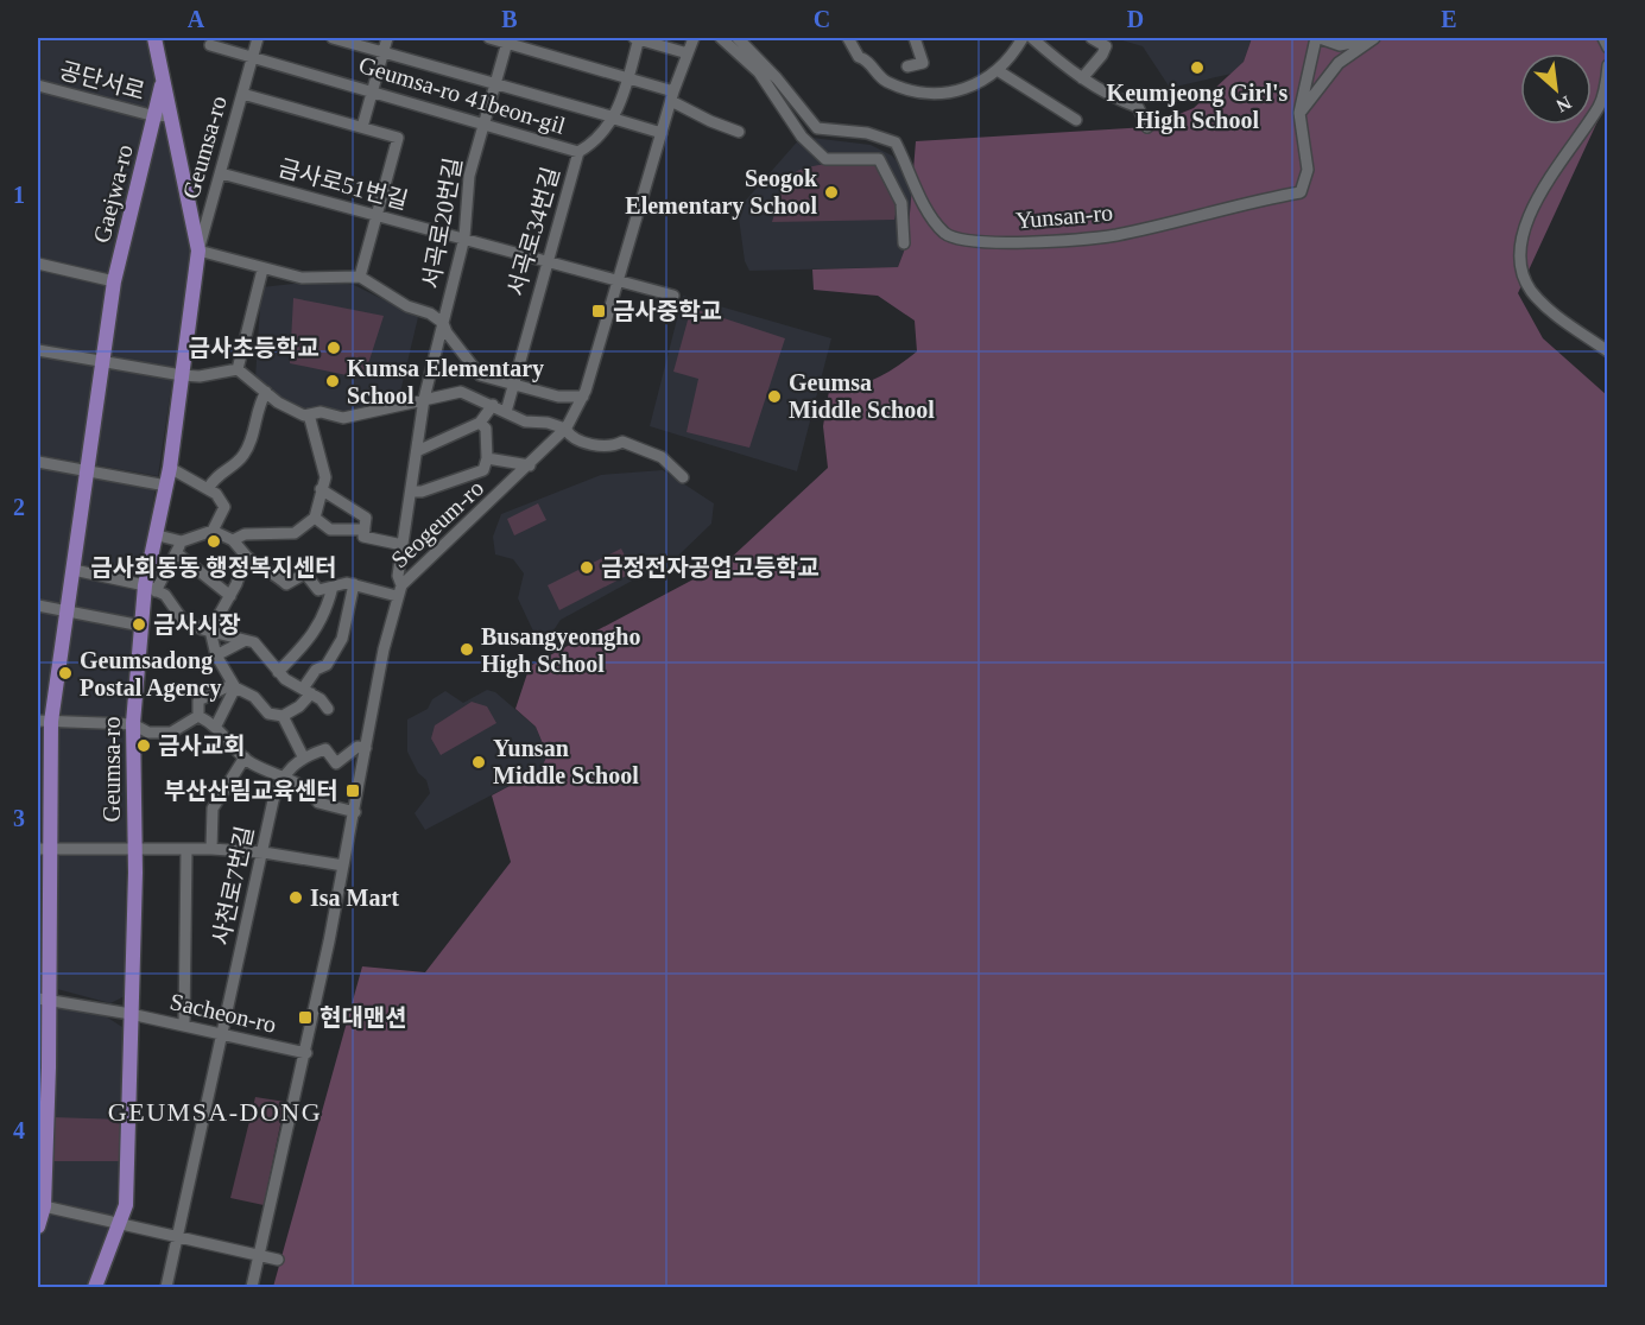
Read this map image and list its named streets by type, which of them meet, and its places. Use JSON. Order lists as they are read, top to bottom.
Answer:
{
  "streets": {
    "main road": ["Geumsa-ro", "Gaejwa-ro"],
    "street": [
      "공단서로",
      "Geumsa-ro 41beon-gil",
      "금사로51번길",
      "Yunsan-ro",
      "서곡로20번길",
      "서곡로34번길",
      "Seogeum-ro",
      "사천로7번길",
      "Sacheon-ro"
    ]
  },
  "crossings": [
    ["공단서로", "Geumsa-ro"],
    ["공단서로", "Gaejwa-ro"],
    ["Geumsa-ro 41beon-gil", "Geumsa-ro"],
    ["Geumsa-ro 41beon-gil", "서곡로20번길"],
    ["Geumsa-ro 41beon-gil", "서곡로34번길"],
    ["Geumsa-ro", "금사로51번길"],
    ["Geumsa-ro", "Gaejwa-ro"],
    ["Geumsa-ro", "Sacheon-ro"],
    ["금사로51번길", "서곡로20번길"],
    ["금사로51번길", "서곡로34번길"],
    ["금사로51번길", "Seogeum-ro"],
    ["Gaejwa-ro", "Sacheon-ro"],
    ["서곡로20번길", "Seogeum-ro"],
    ["Seogeum-ro", "Sacheon-ro"],
    ["사천로7번길", "Sacheon-ro"]
  ],
  "districts": ["GEUMSA-DONG"],
  "places": {
    "other": [
      "Keumjeong Girl's High School",
      "Seogok Elementary School",
      "금사초등학교",
      "Kumsa Elementary School",
      "Geumsa Middle School",
      "금사회동동 행정복지센터",
      "금정전자공업고등학교",
      "금사시장",
      "Busangyeongho High School",
      "Geumsadong Postal Agency",
      "금사교회",
      "Yunsan Middle School",
      "Isa Mart"
    ],
    "transit": ["금사중학교", "부산산림교육센터", "현대맨션"]
  },
  "north": "bottom right",
  "grid": {
    "columns": [
      "A",
      "B",
      "C",
      "D",
      "E"
    ],
    "rows": [
      "1",
      "2",
      "3",
      "4"
    ]
  }
}
